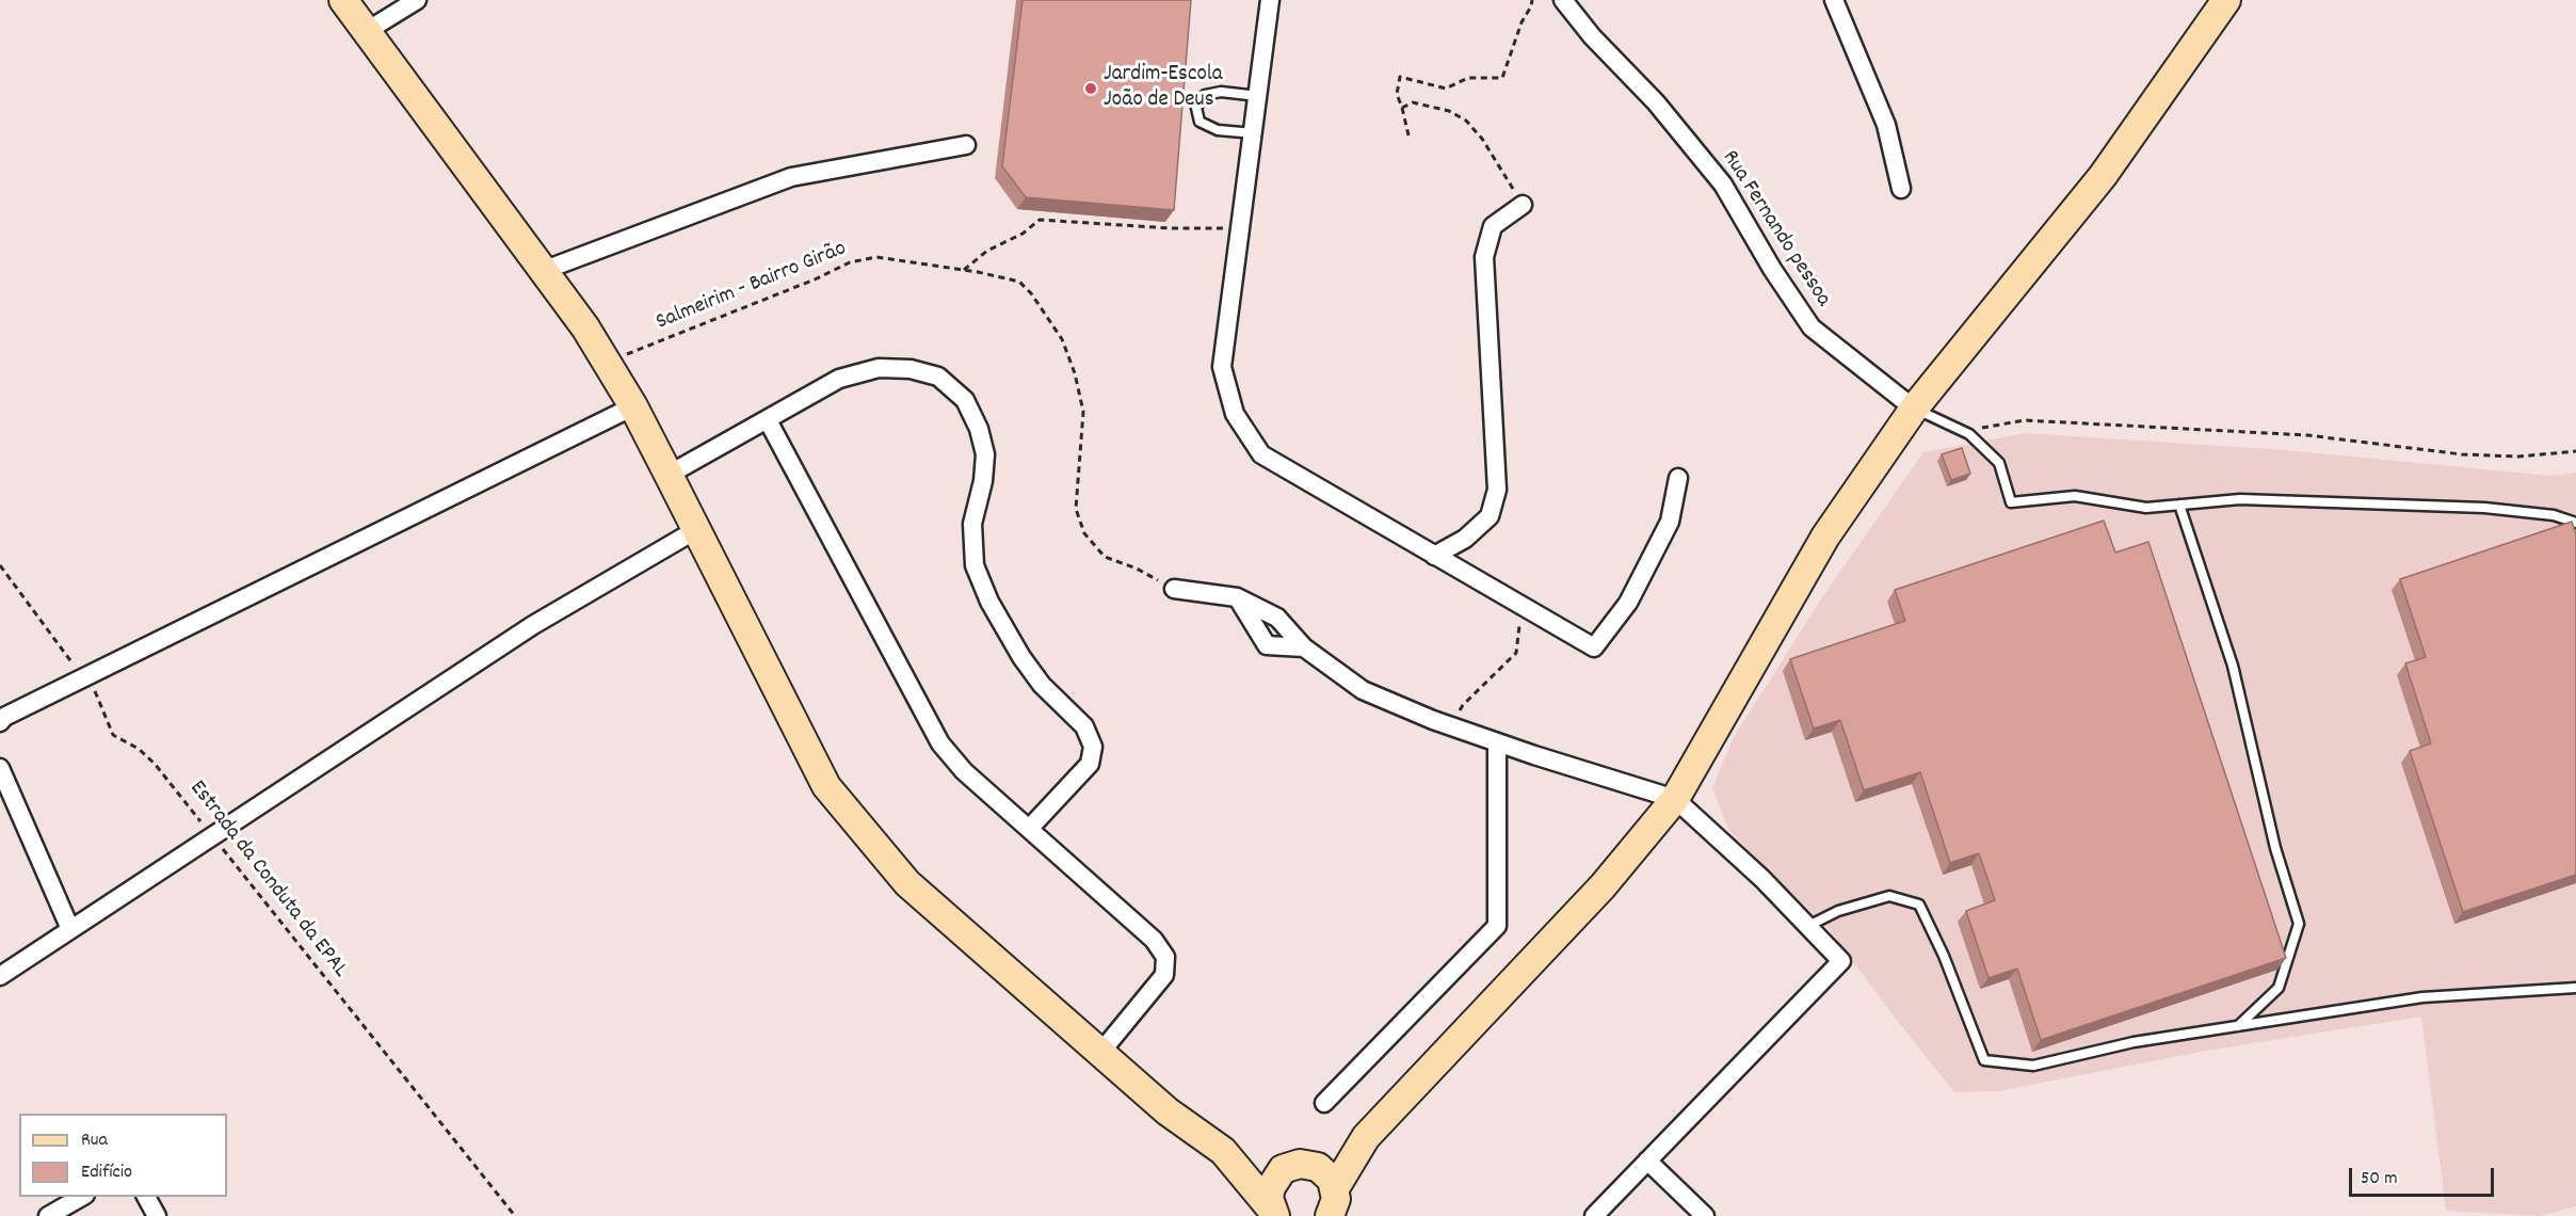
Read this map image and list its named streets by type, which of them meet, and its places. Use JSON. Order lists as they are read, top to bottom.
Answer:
{
  "streets": {
    "street": ["Rua Fernando pessoa"],
    "path": ["Salmeirim - Bairro Girão", "Estrada da Conduta da EPAL"]
  },
  "places": ["Jardim-Escola João de Deus"],
  "legend": ["Rua", "Edifício"],
  "scale_bar": "50 m"
}
